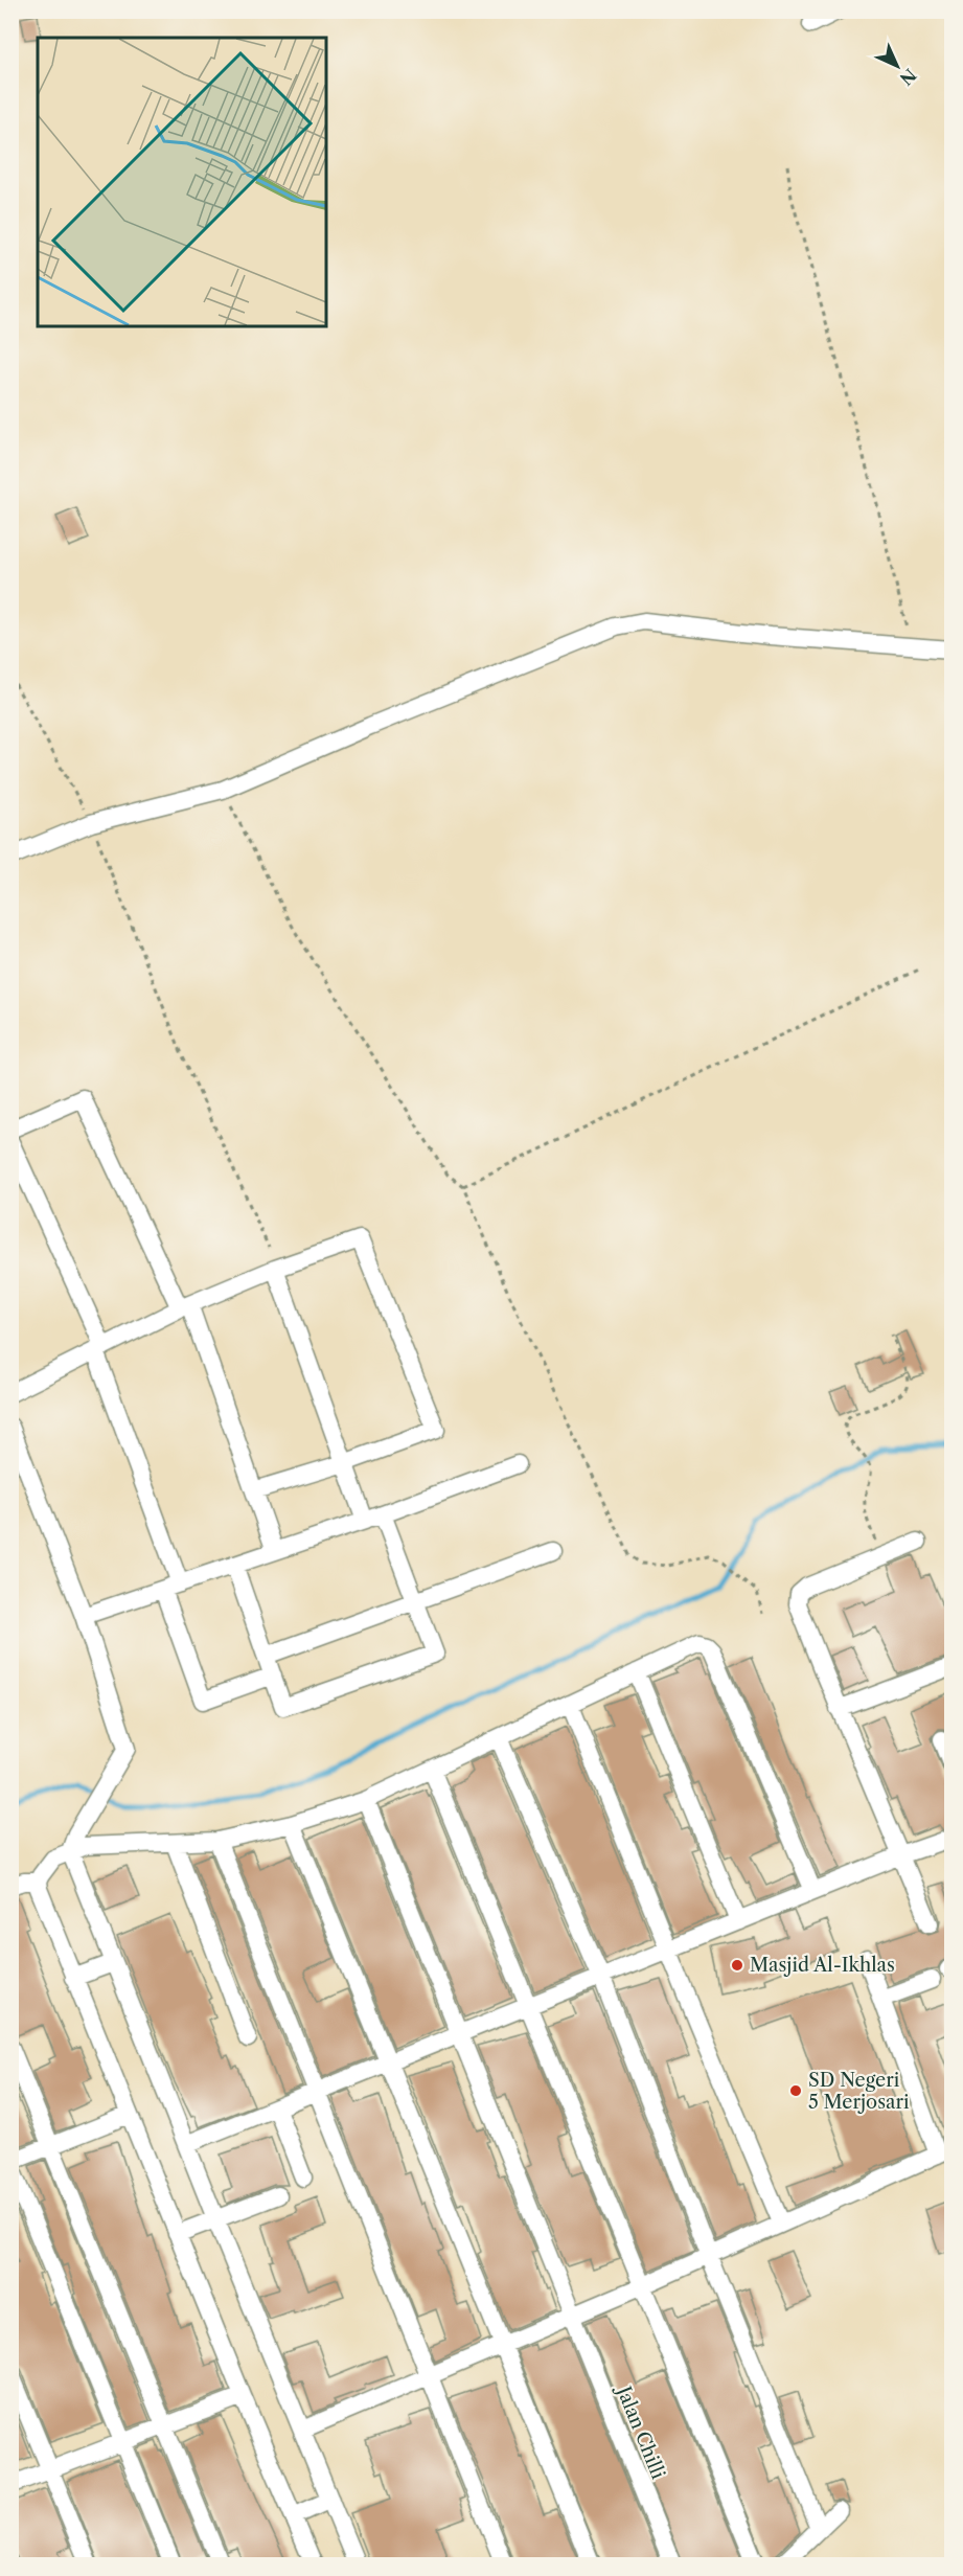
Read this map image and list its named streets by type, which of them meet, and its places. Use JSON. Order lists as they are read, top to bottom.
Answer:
{
  "streets": {
    "street": ["Jalan Chilli"]
  },
  "places": ["Masjid Al-Ikhlas", "SD Negeri 5 Merjosari"],
  "north": "bottom right"
}
